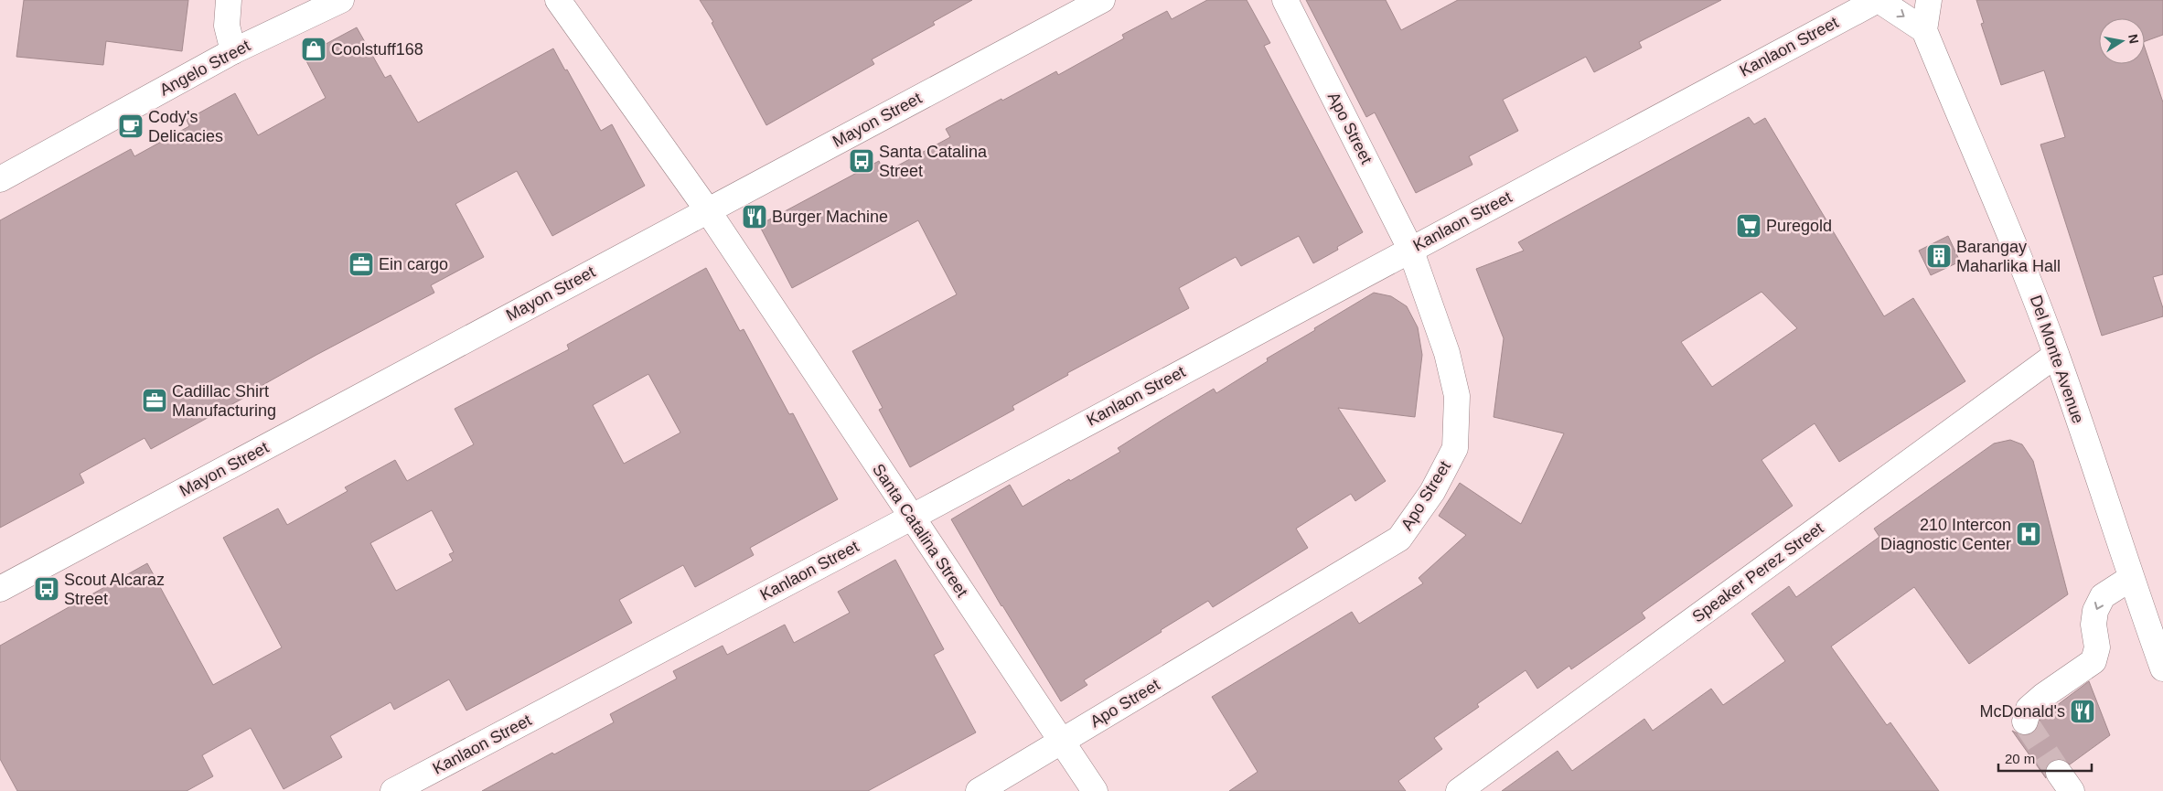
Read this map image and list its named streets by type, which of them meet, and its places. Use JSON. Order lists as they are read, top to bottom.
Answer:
{
  "streets": {
    "street": [
      "Kanlaon Street",
      "Angelo Street",
      "Mayon Street",
      "Apo Street",
      "Del Monte Avenue",
      "Santa Catalina Street",
      "Speaker Perez Street"
    ]
  },
  "crossings": [
    ["Kanlaon Street", "Apo Street"],
    ["Kanlaon Street", "Santa Catalina Street"],
    ["Mayon Street", "Santa Catalina Street"],
    ["Apo Street", "Santa Catalina Street"],
    ["Del Monte Avenue", "Speaker Perez Street"]
  ],
  "places": {
    "shop": ["Coolstuff168"],
    "cafe": ["Cody's Delicacies"],
    "bus stop": ["Santa Catalina Street", "Scout Alcaraz Street"],
    "restaurant": ["Burger Machine", "McDonald's"],
    "supermarket": ["Puregold"],
    "building": ["Barangay Maharlika Hall"],
    "office": ["Ein cargo", "Cadillac Shirt Manufacturing"],
    "hospital": ["210 Intercon Diagnostic Center"]
  },
  "scale_bar": "20 m",
  "north": "right"
}
